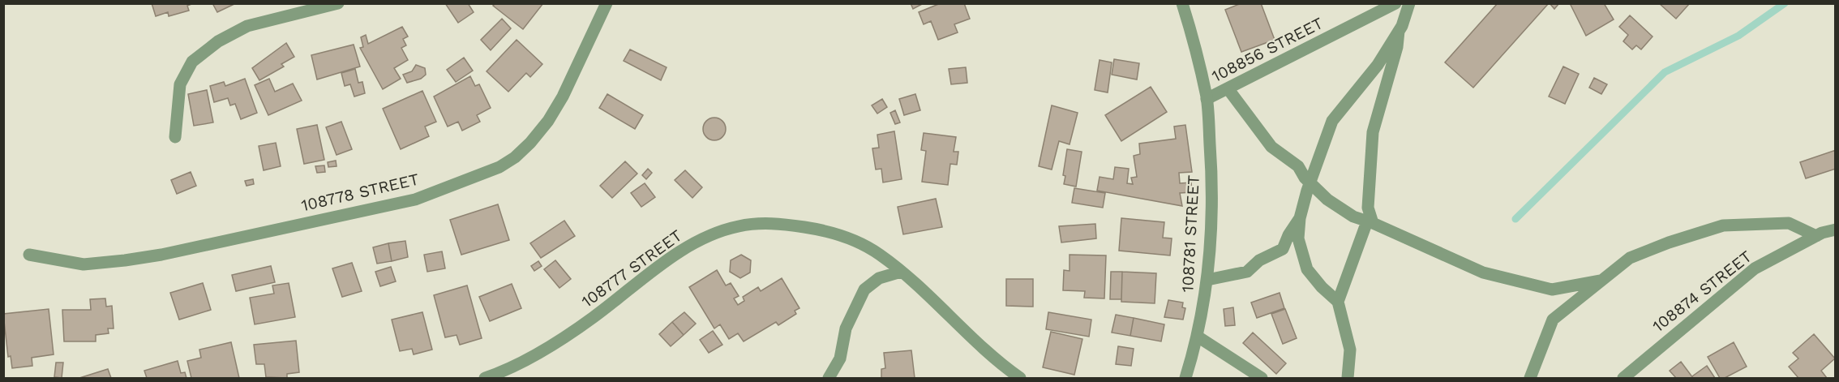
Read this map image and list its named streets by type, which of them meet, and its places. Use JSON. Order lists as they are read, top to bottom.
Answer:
{
  "streets": {
    "street": [
      "108856 STREET",
      "108778 STREET",
      "108781 STREET",
      "108777 STREET",
      "108874 STREET"
    ]
  },
  "crossings": [
    ["108856 STREET", "108781 STREET"]
  ]
}
